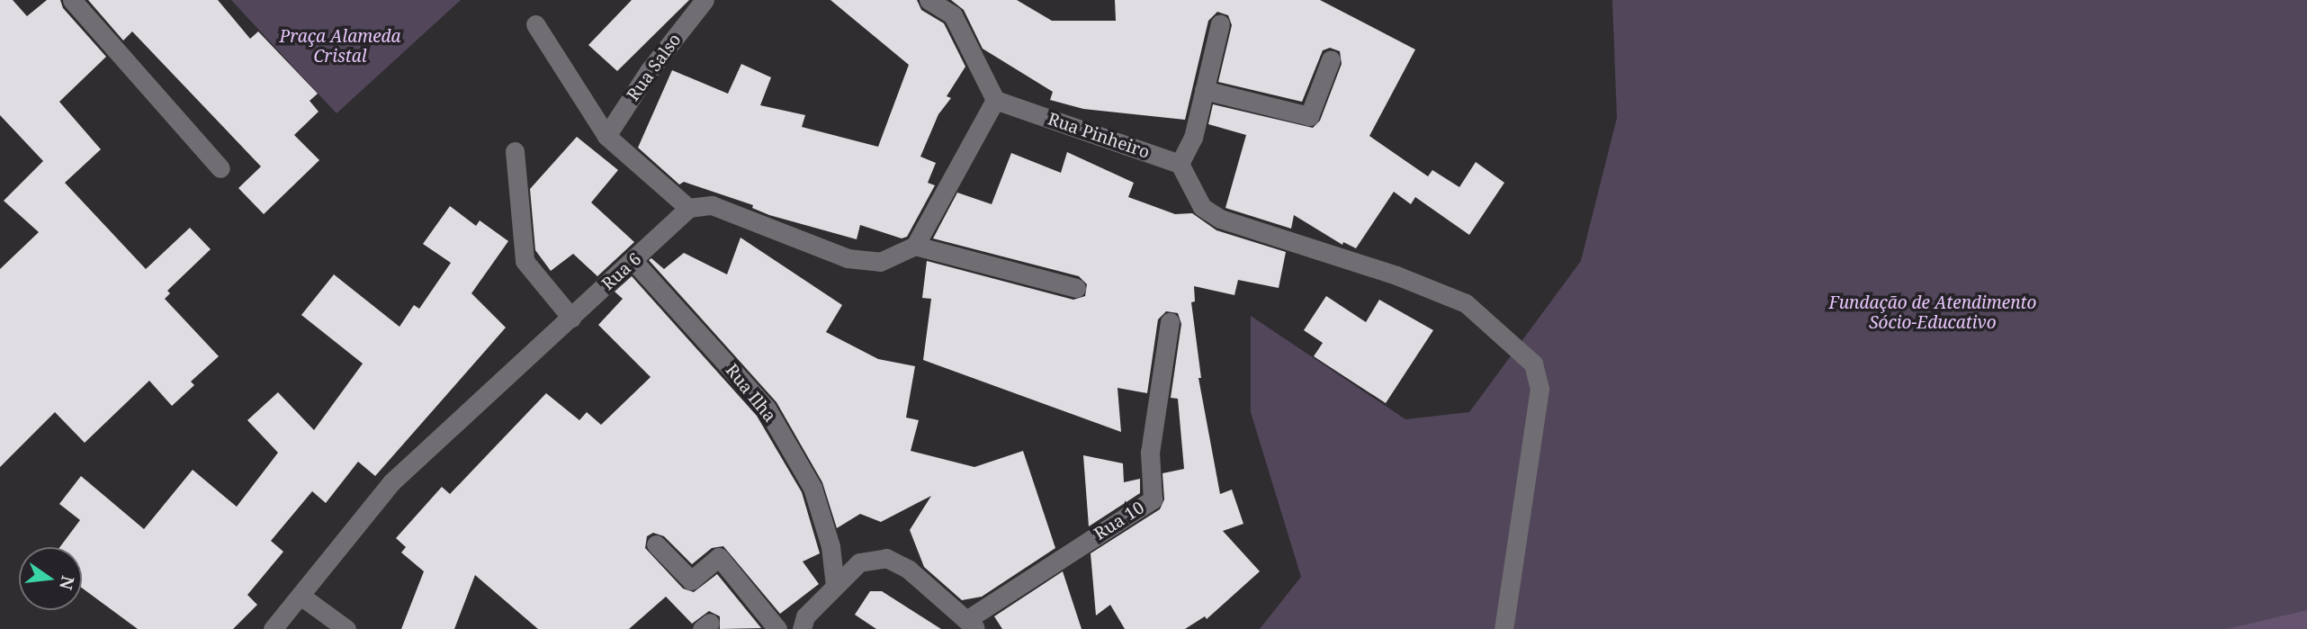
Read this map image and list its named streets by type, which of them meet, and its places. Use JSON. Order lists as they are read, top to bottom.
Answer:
{
  "streets": {
    "street": [
      "Rua Salso",
      "Rua Pinheiro",
      "Rua 6",
      "Rua Ilha",
      "Rua 10"
    ]
  },
  "crossings": [
    ["Rua 6", "Rua Ilha"]
  ],
  "parks": ["Praça Alameda Cristal", "Fundação de Atendimento Sócio-Educativo"],
  "north": "right"
}
